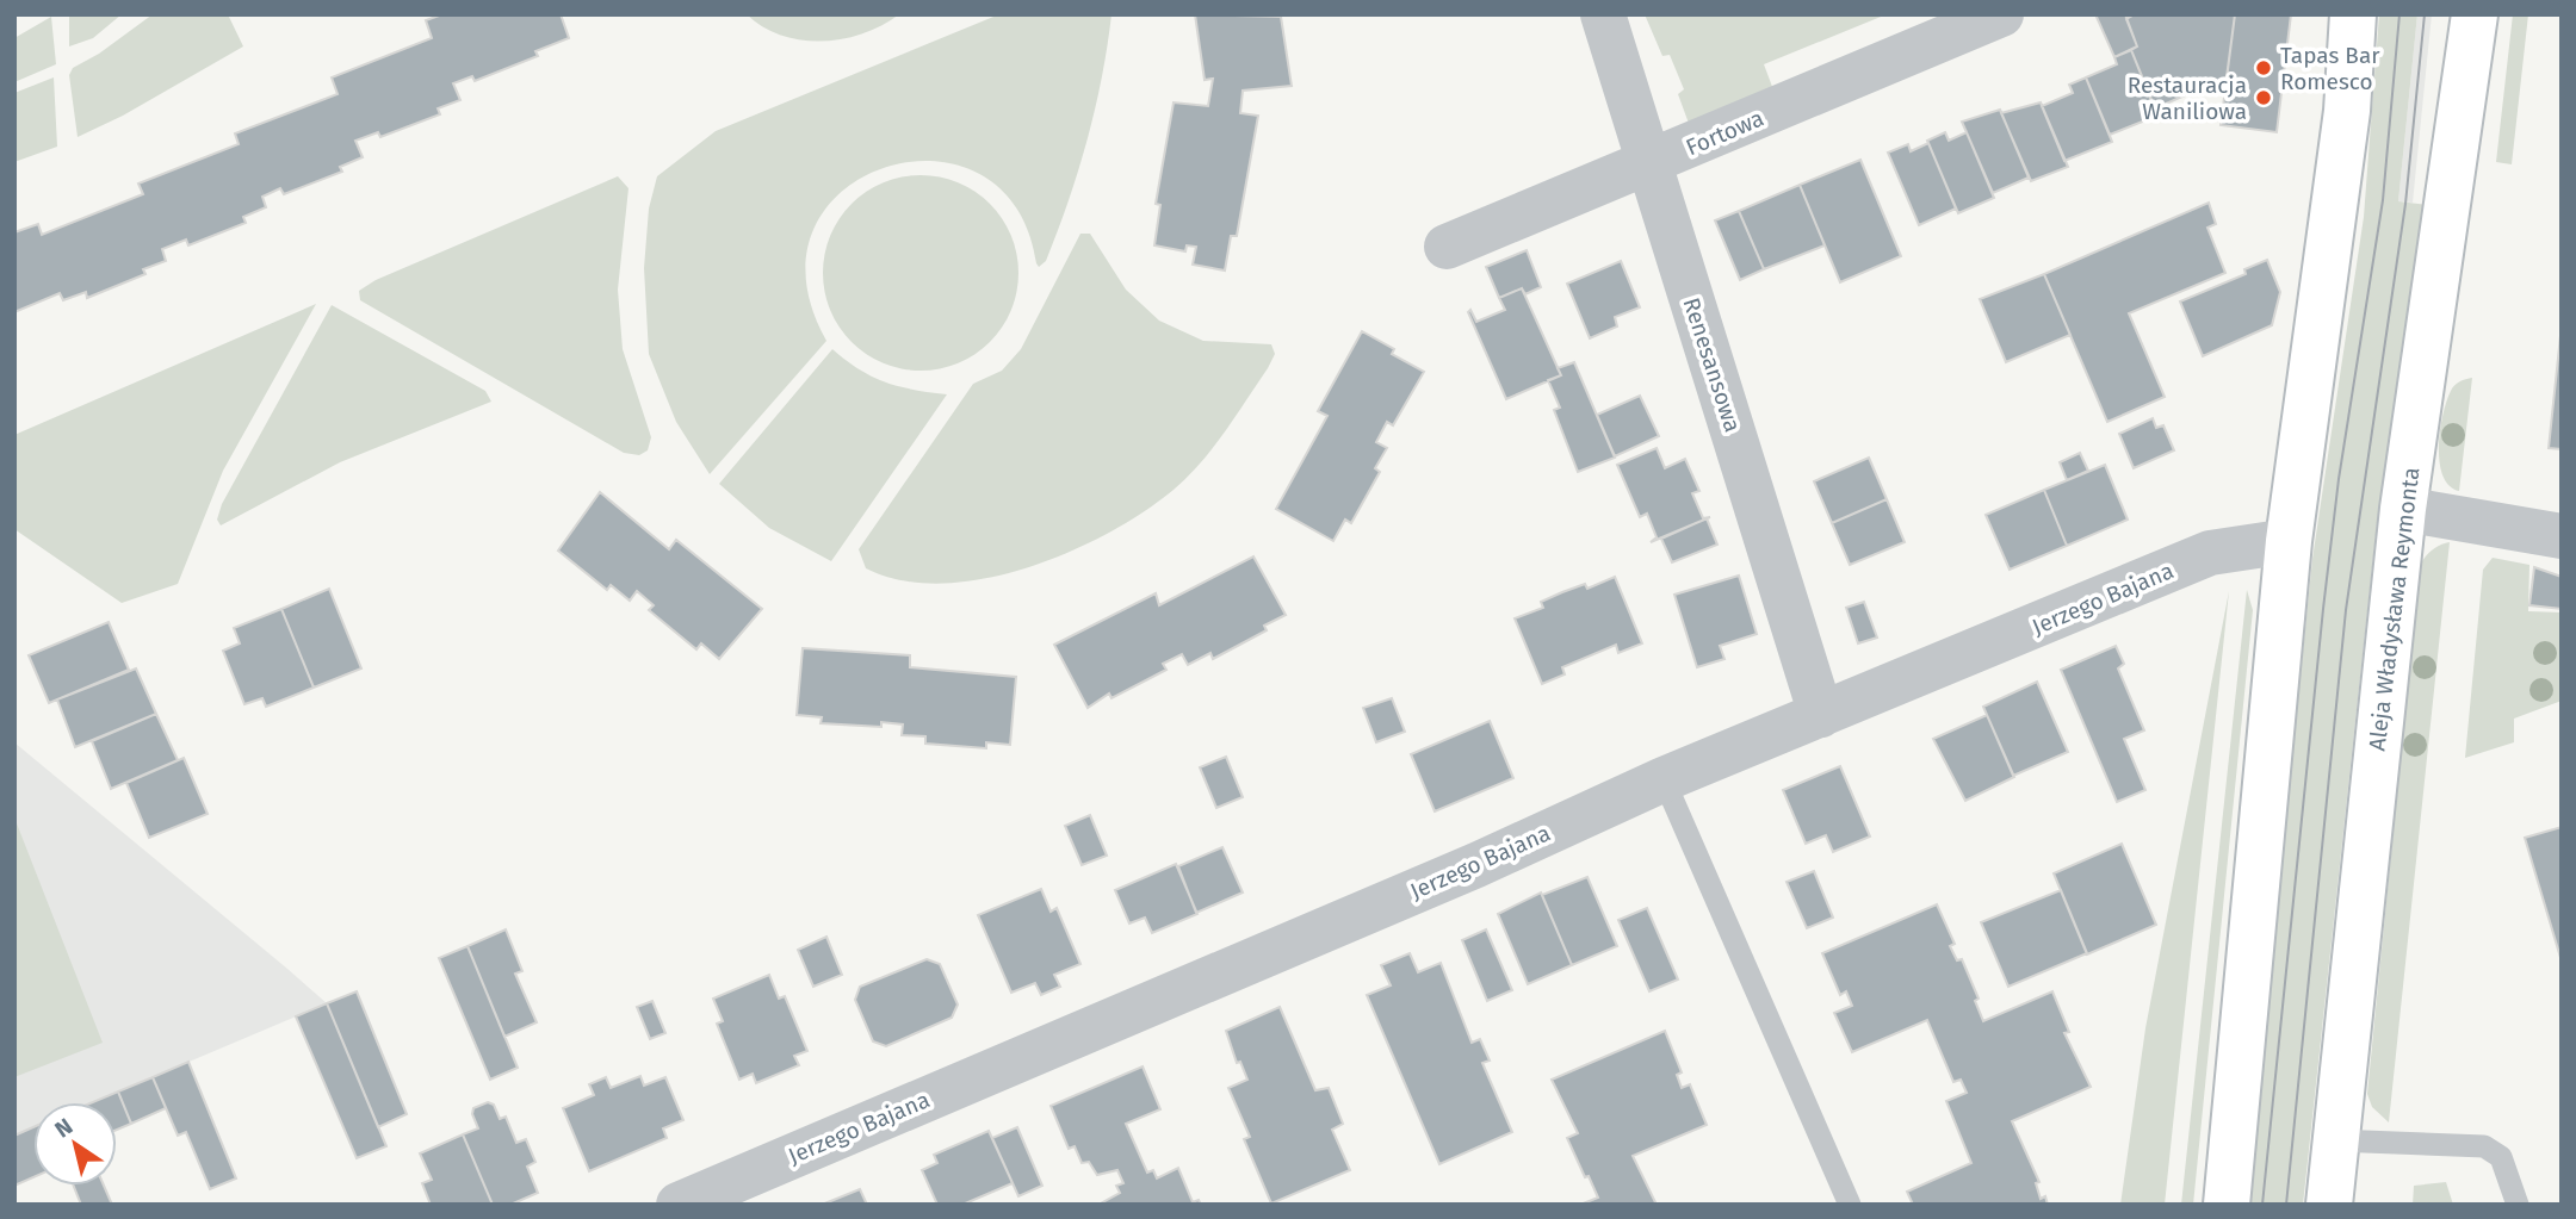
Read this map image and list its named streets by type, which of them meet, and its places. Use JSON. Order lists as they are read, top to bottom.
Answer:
{
  "streets": {
    "main road": ["Aleja Władysława Reymonta"],
    "street": ["Fortowa", "Renesansowa", "Jerzego Bajana"]
  },
  "crossings": [
    ["Fortowa", "Renesansowa"],
    ["Renesansowa", "Jerzego Bajana"]
  ],
  "places": ["Tapas Bar Romesco", "Restauracja Waniliowa"],
  "north": "top left"
}
